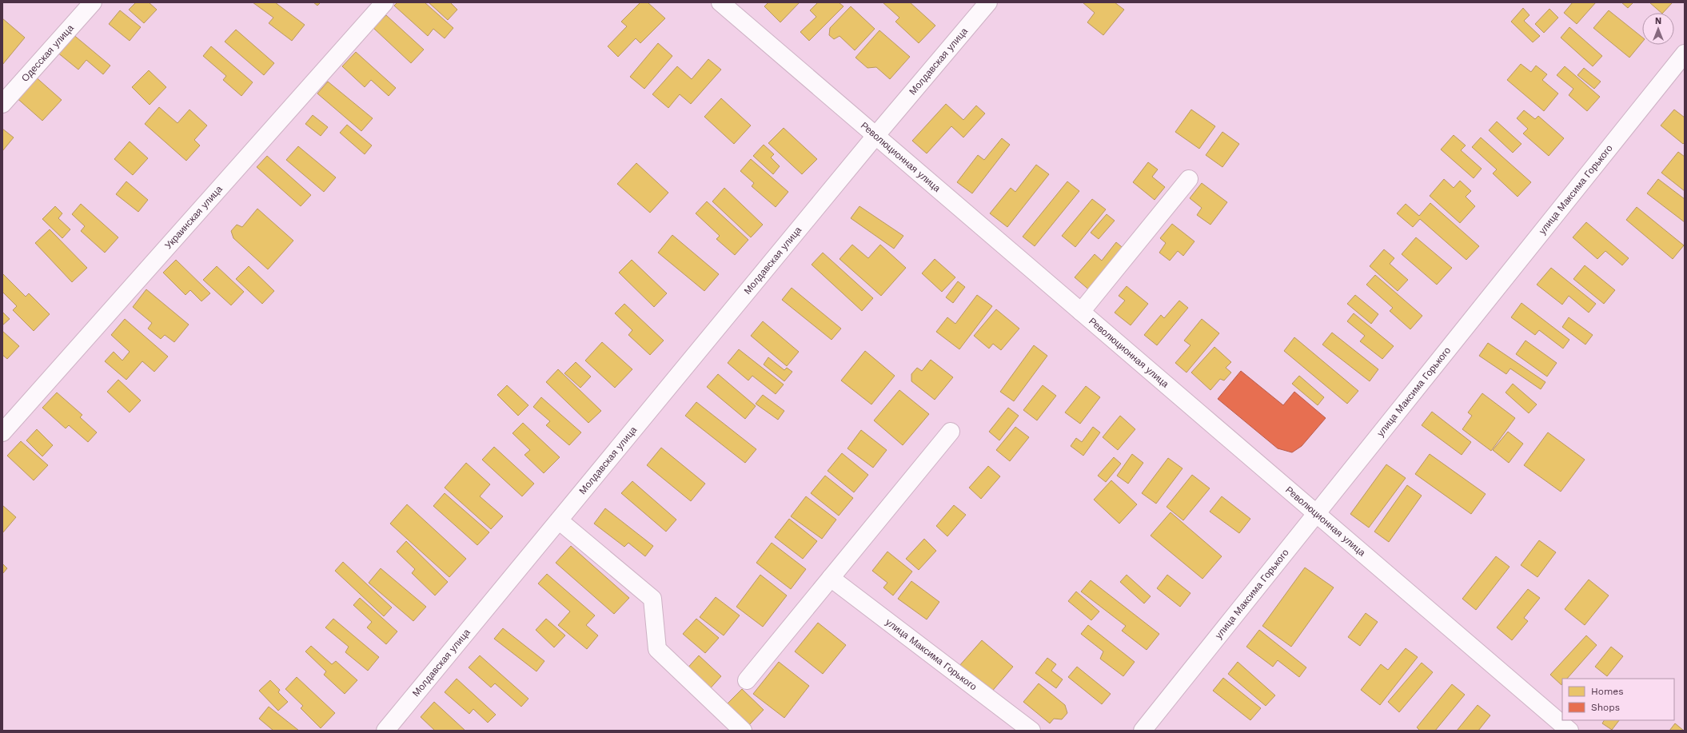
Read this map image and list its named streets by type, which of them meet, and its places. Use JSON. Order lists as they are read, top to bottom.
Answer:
{
  "streets": {
    "street": [
      "Одесская улица",
      "Молдавская улица",
      "Революционная улица",
      "улица Максима Горького",
      "Украинская улица"
    ]
  },
  "crossings": [
    ["Молдавская улица", "Революционная улица"],
    ["Революционная улица", "улица Максима Горького"]
  ],
  "legend": ["Homes", "Shops"],
  "north": "top"
}
